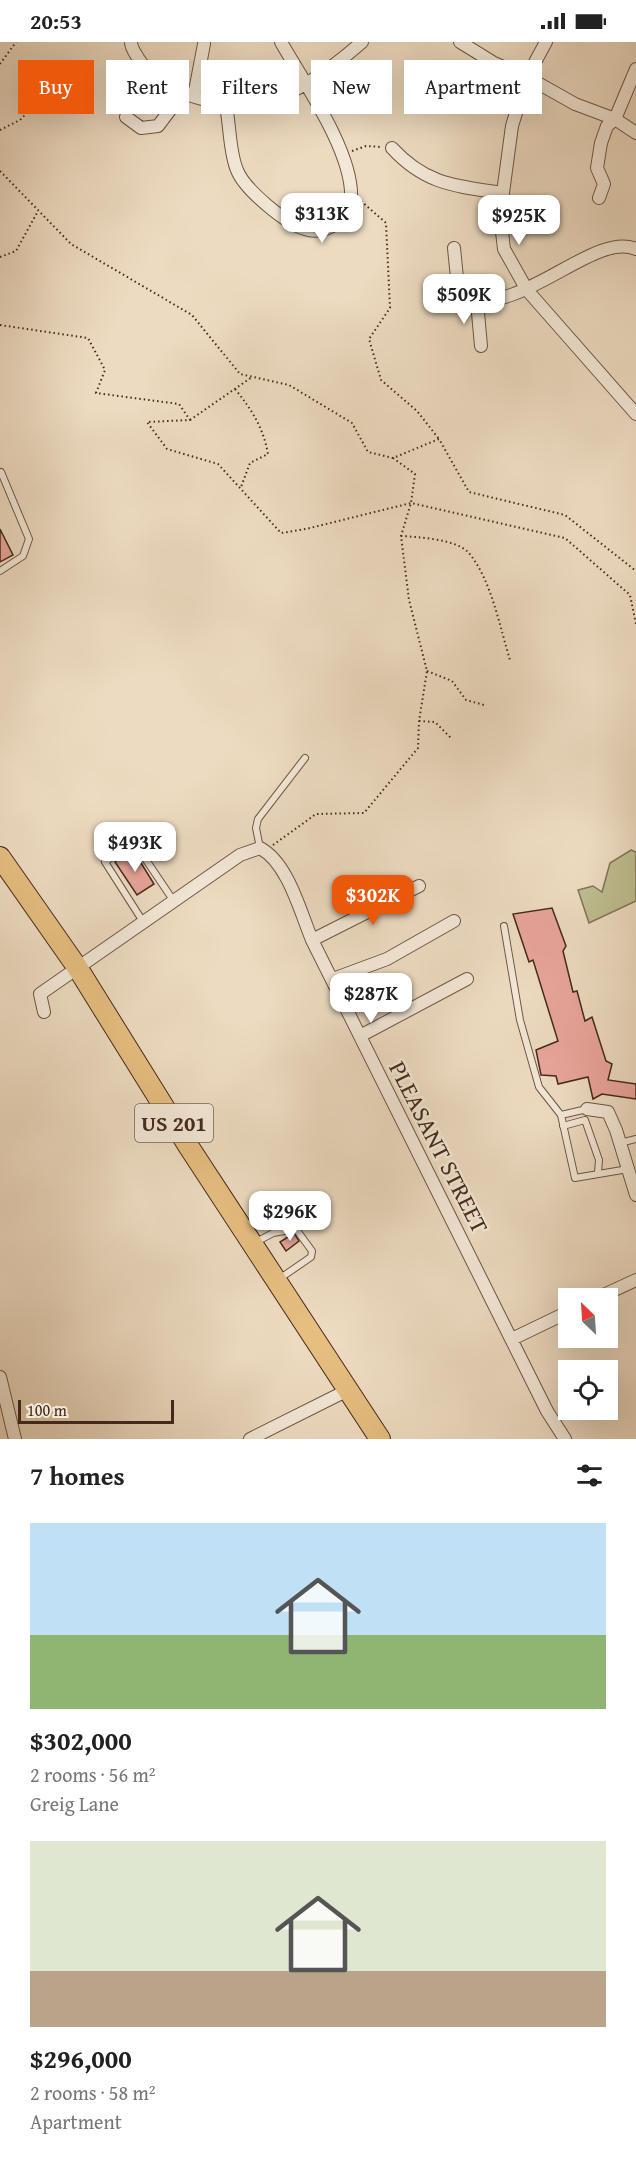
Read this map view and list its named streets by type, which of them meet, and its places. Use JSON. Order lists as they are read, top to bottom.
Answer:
{
  "streets": {
    "main road": ["US 201"],
    "street": ["PLEASANT STREET"]
  },
  "scale_bar": "100 m",
  "north": "top left",
  "page": {
    "status": "20:53",
    "chip": [
      "Buy",
      "Rent",
      "Filters",
      "New",
      "Apartment"
    ],
    "price": [
      "$313K",
      "$925K",
      "$509K",
      "$493K",
      "$302K",
      "$287K",
      "$296K"
    ],
    "scale": "100 m",
    "heading": "7 homes",
    "list": [
      {
        "name": "$302,000",
        "note": "2 rooms · 56 m² · Greig Lane"
      },
      {
        "name": "$296,000",
        "note": "2 rooms · 58 m² · Apartment"
      }
    ]
  }
}
